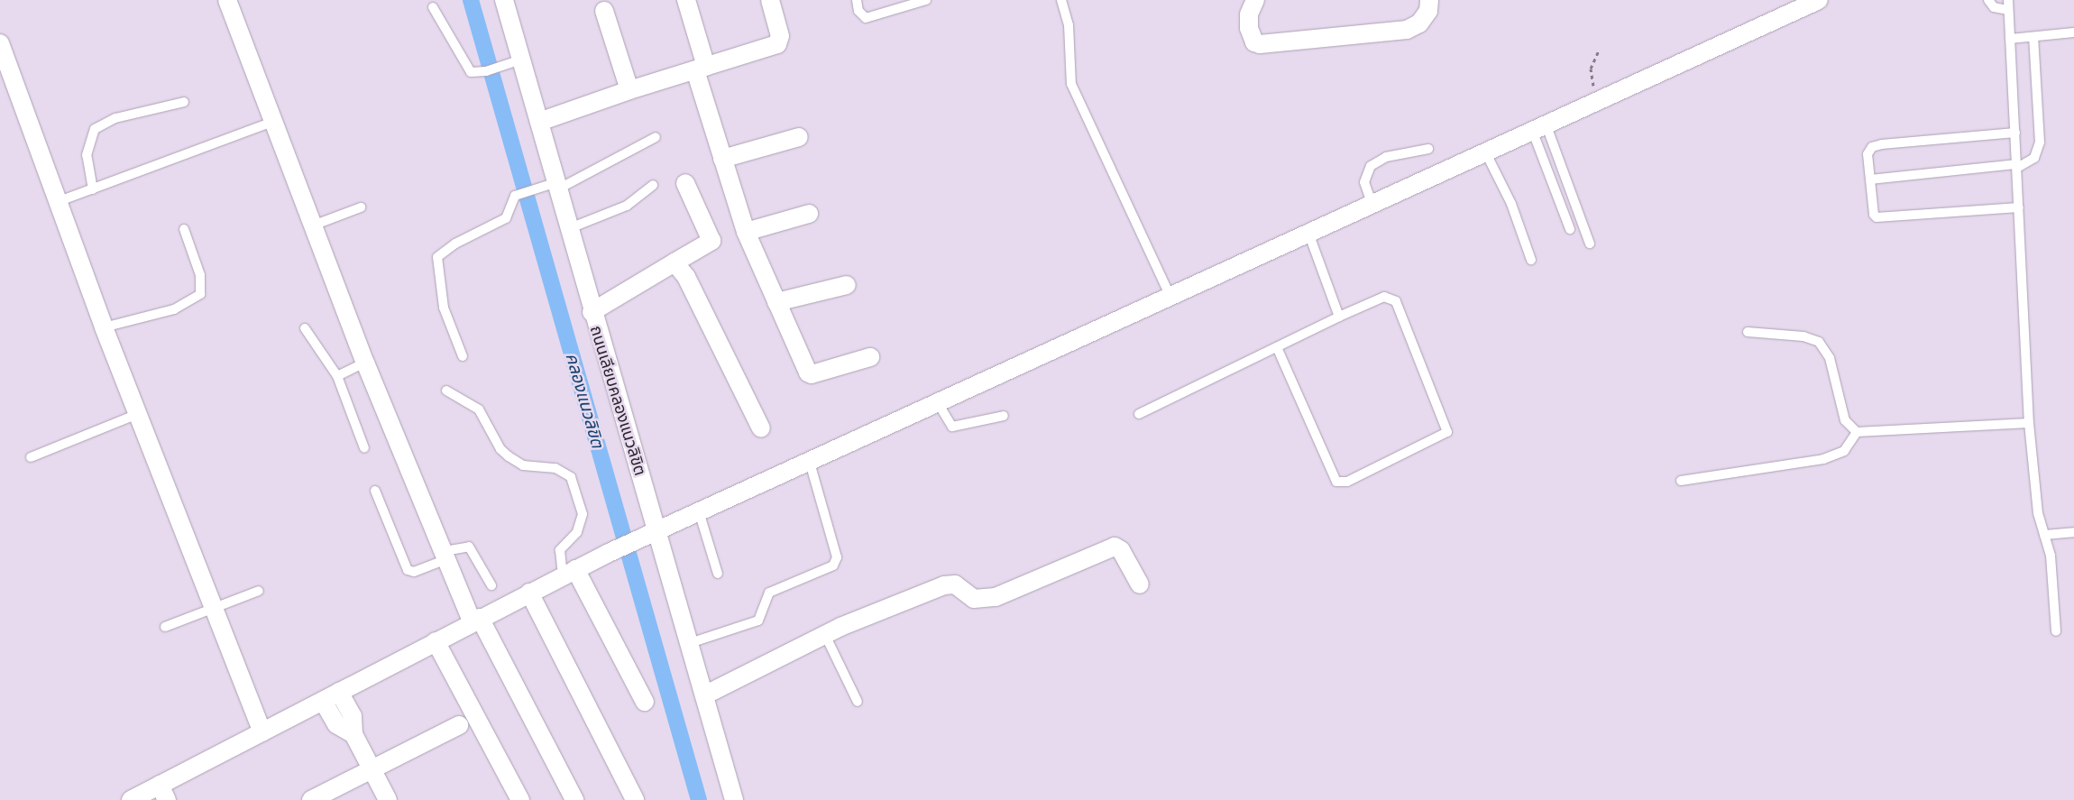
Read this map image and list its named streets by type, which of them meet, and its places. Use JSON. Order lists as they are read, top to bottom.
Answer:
{
  "streets": {
    "street": ["ถนนเลียบคลองแนวลิขิต"]
  },
  "water": ["คลองแนวลิขิต"]
}
